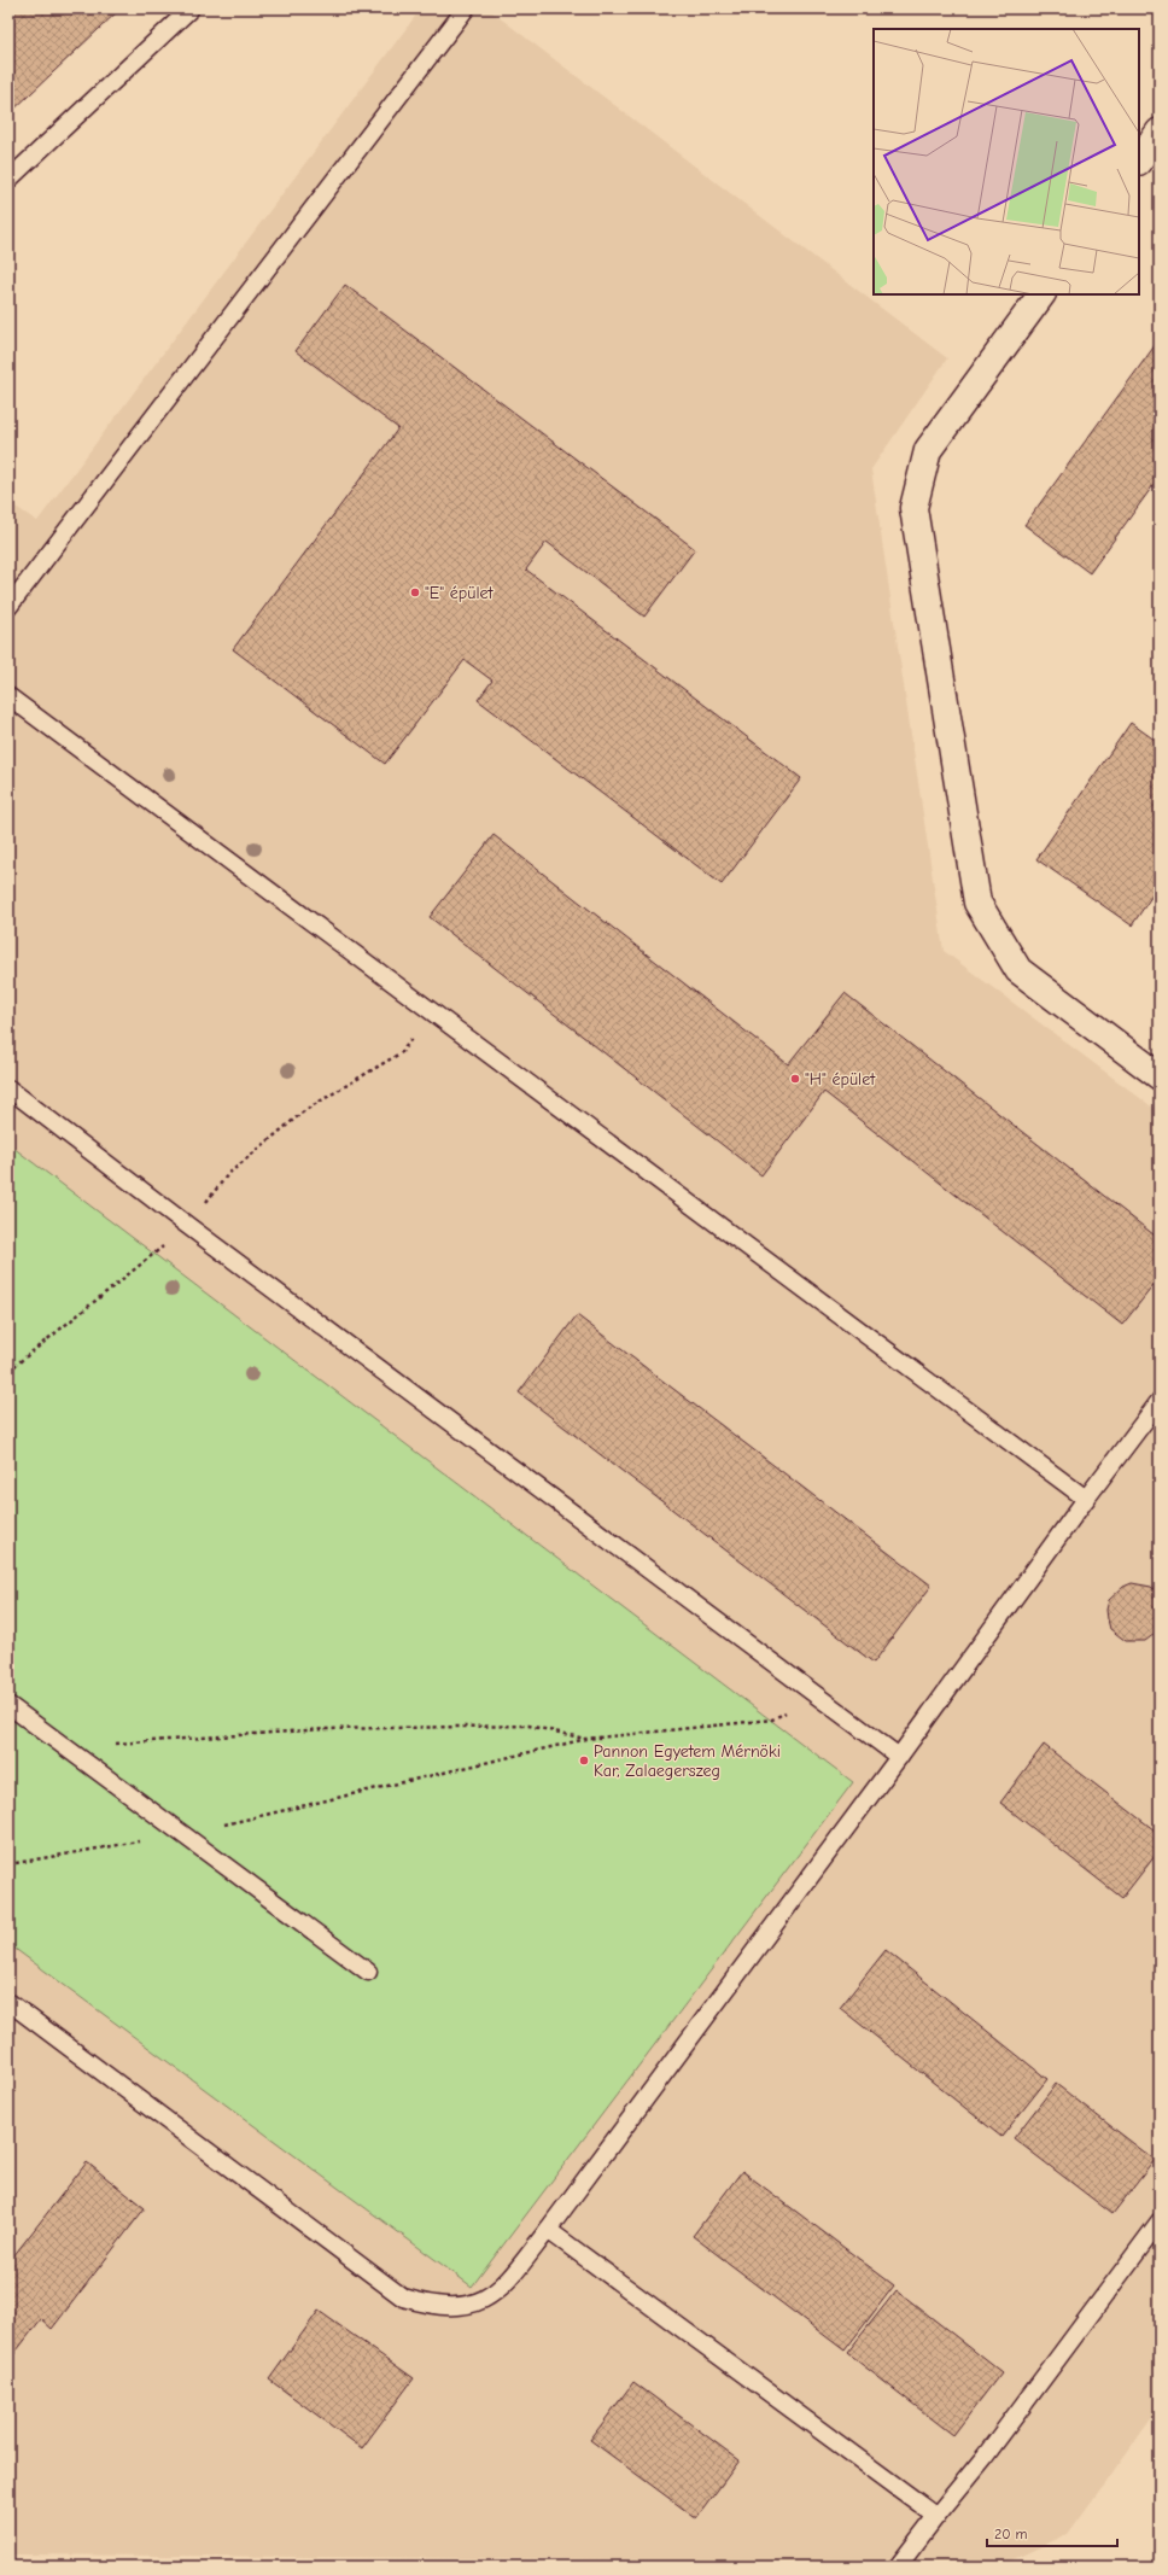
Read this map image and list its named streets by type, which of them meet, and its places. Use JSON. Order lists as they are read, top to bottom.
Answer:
{
  "places": ["\"E\" épület", "\"H\" épület", "Pannon Egyetem Mérnöki Kar, Zalaegerszeg"],
  "scale_bar": "20 m"
}
